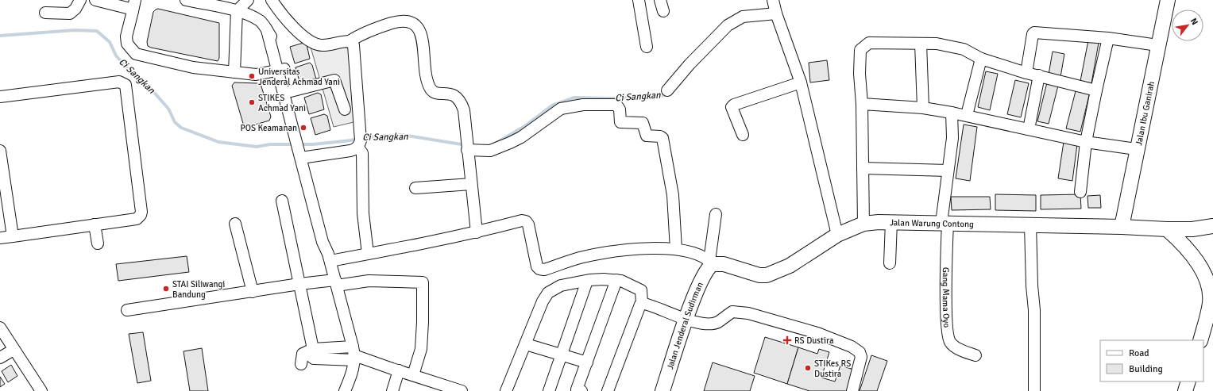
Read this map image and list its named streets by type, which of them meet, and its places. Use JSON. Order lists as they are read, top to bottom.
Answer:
{
  "streets": {
    "main road": ["Jalan Ibu Ganirah", "Jalan Warung Contong", "Jalan Jenderal Sudirman"],
    "street": ["Gang Mama Oyo"]
  },
  "crossings": [
    ["Jalan Ibu Ganirah", "Jalan Warung Contong"],
    ["Jalan Warung Contong", "Gang Mama Oyo"],
    ["Jalan Warung Contong", "Jalan Jenderal Sudirman"]
  ],
  "water": ["Ci Sangkan"],
  "places": {
    "other": [
      "Universitas Jenderal Achmad Yani",
      "STIKES Achmad Yani",
      "POS Keamanan",
      "STAI Siliwangi Bandung",
      "STIKes RS Dustira"
    ],
    "health": ["RS Dustira"]
  },
  "legend": ["Road", "Building"],
  "north": "top right"
}
